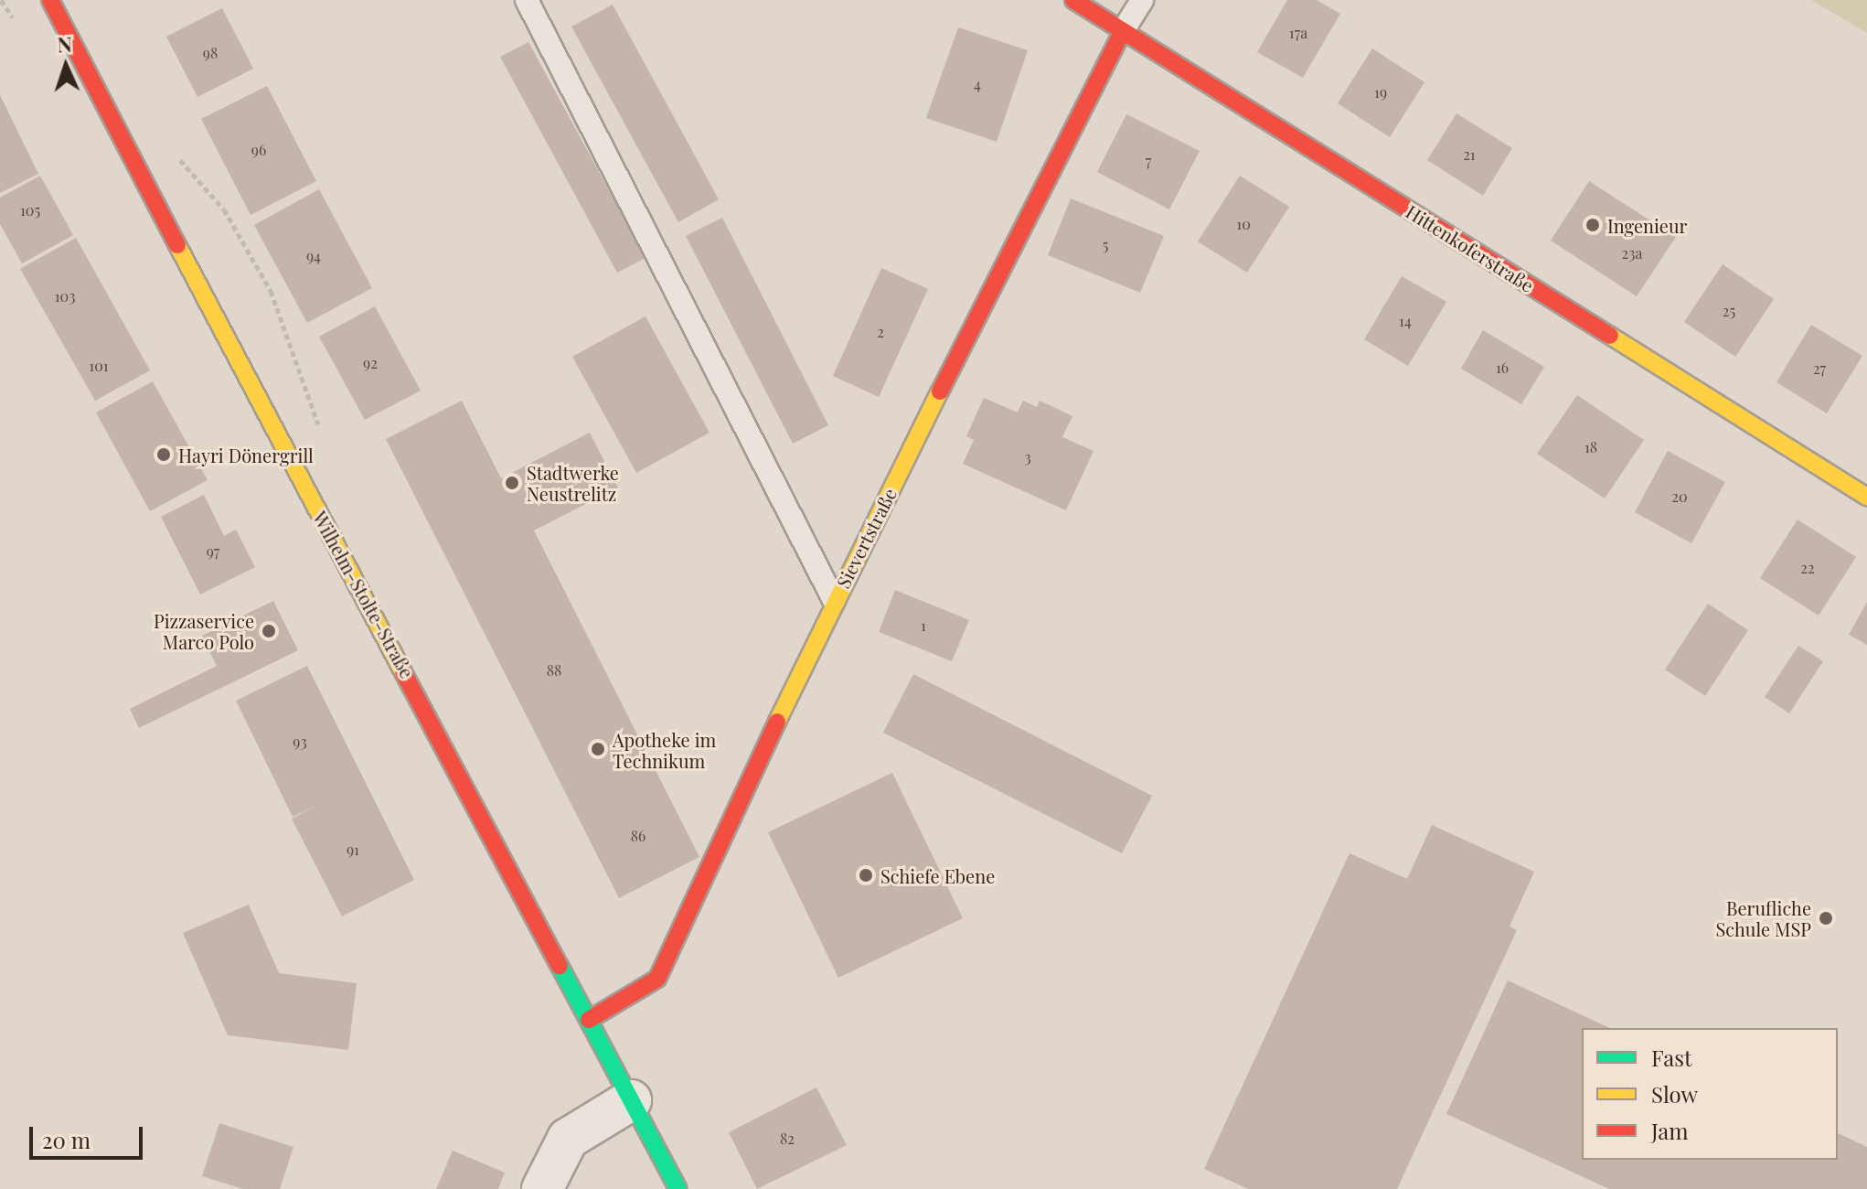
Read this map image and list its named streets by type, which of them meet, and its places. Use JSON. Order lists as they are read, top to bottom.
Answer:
{
  "streets": {
    "street": ["Hittenkoferstraße", "Sievertstraße", "Wilhelm-Stolte-Straße"]
  },
  "crossings": [
    ["Hittenkoferstraße", "Sievertstraße"],
    ["Sievertstraße", "Wilhelm-Stolte-Straße"]
  ],
  "places": [
    "Ingenieur",
    "Hayri Dönergrill",
    "Stadtwerke Neustrelitz",
    "Pizzaservice Marco Polo",
    "Apotheke im Technikum",
    "Schiefe Ebene",
    "Berufliche Schule MSP"
  ],
  "house_numbers": [
    "17a",
    "98",
    "4",
    "19",
    "96",
    "21",
    "7",
    "105",
    "10",
    "5",
    "23a",
    "94",
    "103",
    "25",
    "14",
    "2",
    "92",
    "101",
    "16",
    "27",
    "18",
    "3",
    "20",
    "97",
    "22",
    "1",
    "88",
    "93",
    "86",
    "91",
    "82"
  ],
  "legend": ["Fast", "Slow", "Jam"],
  "scale_bar": "20 m",
  "north": "top"
}
